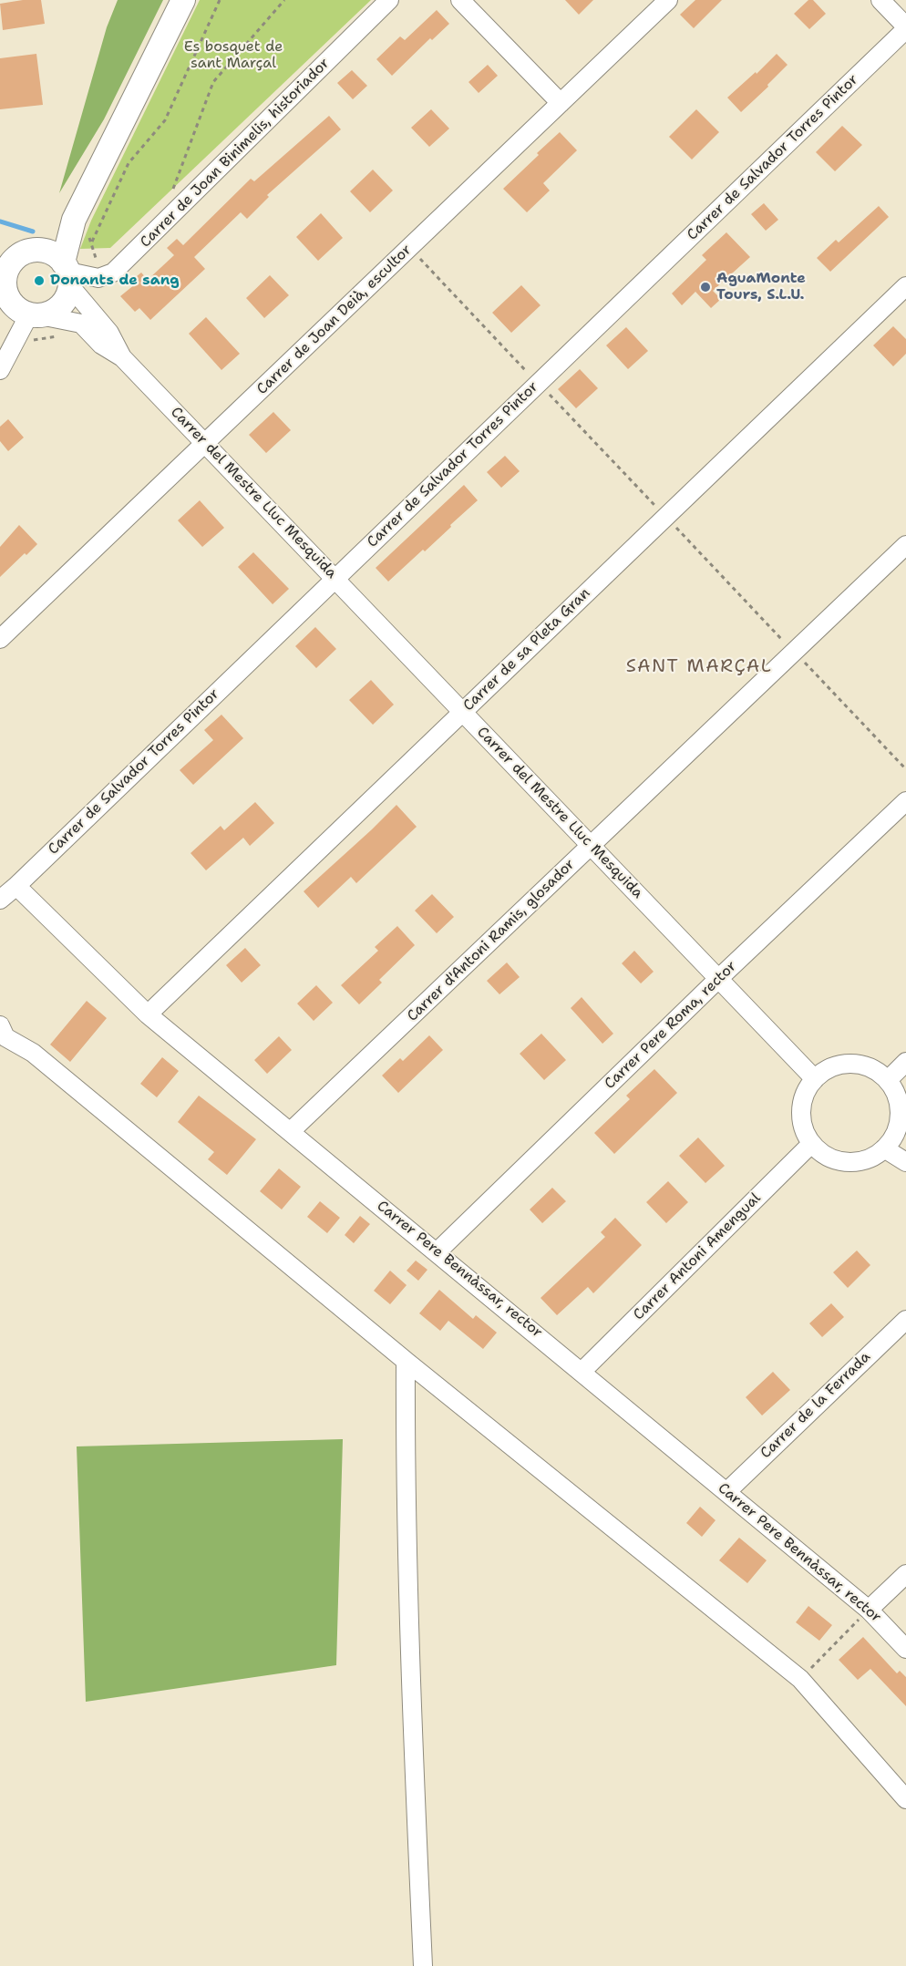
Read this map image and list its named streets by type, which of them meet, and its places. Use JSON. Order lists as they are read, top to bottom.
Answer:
{
  "streets": {
    "street": [
      "Carrer de Joan Binimelis, historiador",
      "Carrer de Salvador Torres Pintor",
      "Carrer de Joan Deià, escultor",
      "Carrer del Mestre Lluc Mesquida",
      "Carrer de sa Pleta Gran",
      "Carrer d'Antoni Ramis, glosador",
      "Carrer Pere Roma, rector",
      "Carrer Antoni Amengual",
      "Carrer Pere Bennàssar, rector",
      "Carrer de la Ferrada"
    ]
  },
  "crossings": [
    ["Carrer de Joan Binimelis, historiador", "Carrer del Mestre Lluc Mesquida"],
    ["Carrer de Salvador Torres Pintor", "Carrer del Mestre Lluc Mesquida"],
    ["Carrer de Salvador Torres Pintor", "Carrer Pere Bennàssar, rector"],
    ["Carrer de Joan Deià, escultor", "Carrer del Mestre Lluc Mesquida"],
    ["Carrer del Mestre Lluc Mesquida", "Carrer de sa Pleta Gran"],
    ["Carrer del Mestre Lluc Mesquida", "Carrer d'Antoni Ramis, glosador"],
    ["Carrer del Mestre Lluc Mesquida", "Carrer Pere Roma, rector"],
    ["Carrer del Mestre Lluc Mesquida", "Carrer Antoni Amengual"],
    ["Carrer de sa Pleta Gran", "Carrer Pere Bennàssar, rector"],
    ["Carrer d'Antoni Ramis, glosador", "Carrer Pere Bennàssar, rector"],
    ["Carrer Pere Roma, rector", "Carrer Pere Bennàssar, rector"],
    ["Carrer Antoni Amengual", "Carrer Pere Bennàssar, rector"],
    ["Carrer Pere Bennàssar, rector", "Carrer de la Ferrada"]
  ],
  "districts": ["SANT MARÇAL"],
  "parks": ["Es bosquet de sant Marçal"],
  "places": ["Donants de sang", "AguaMonte Tours, S.L.U."]
}
